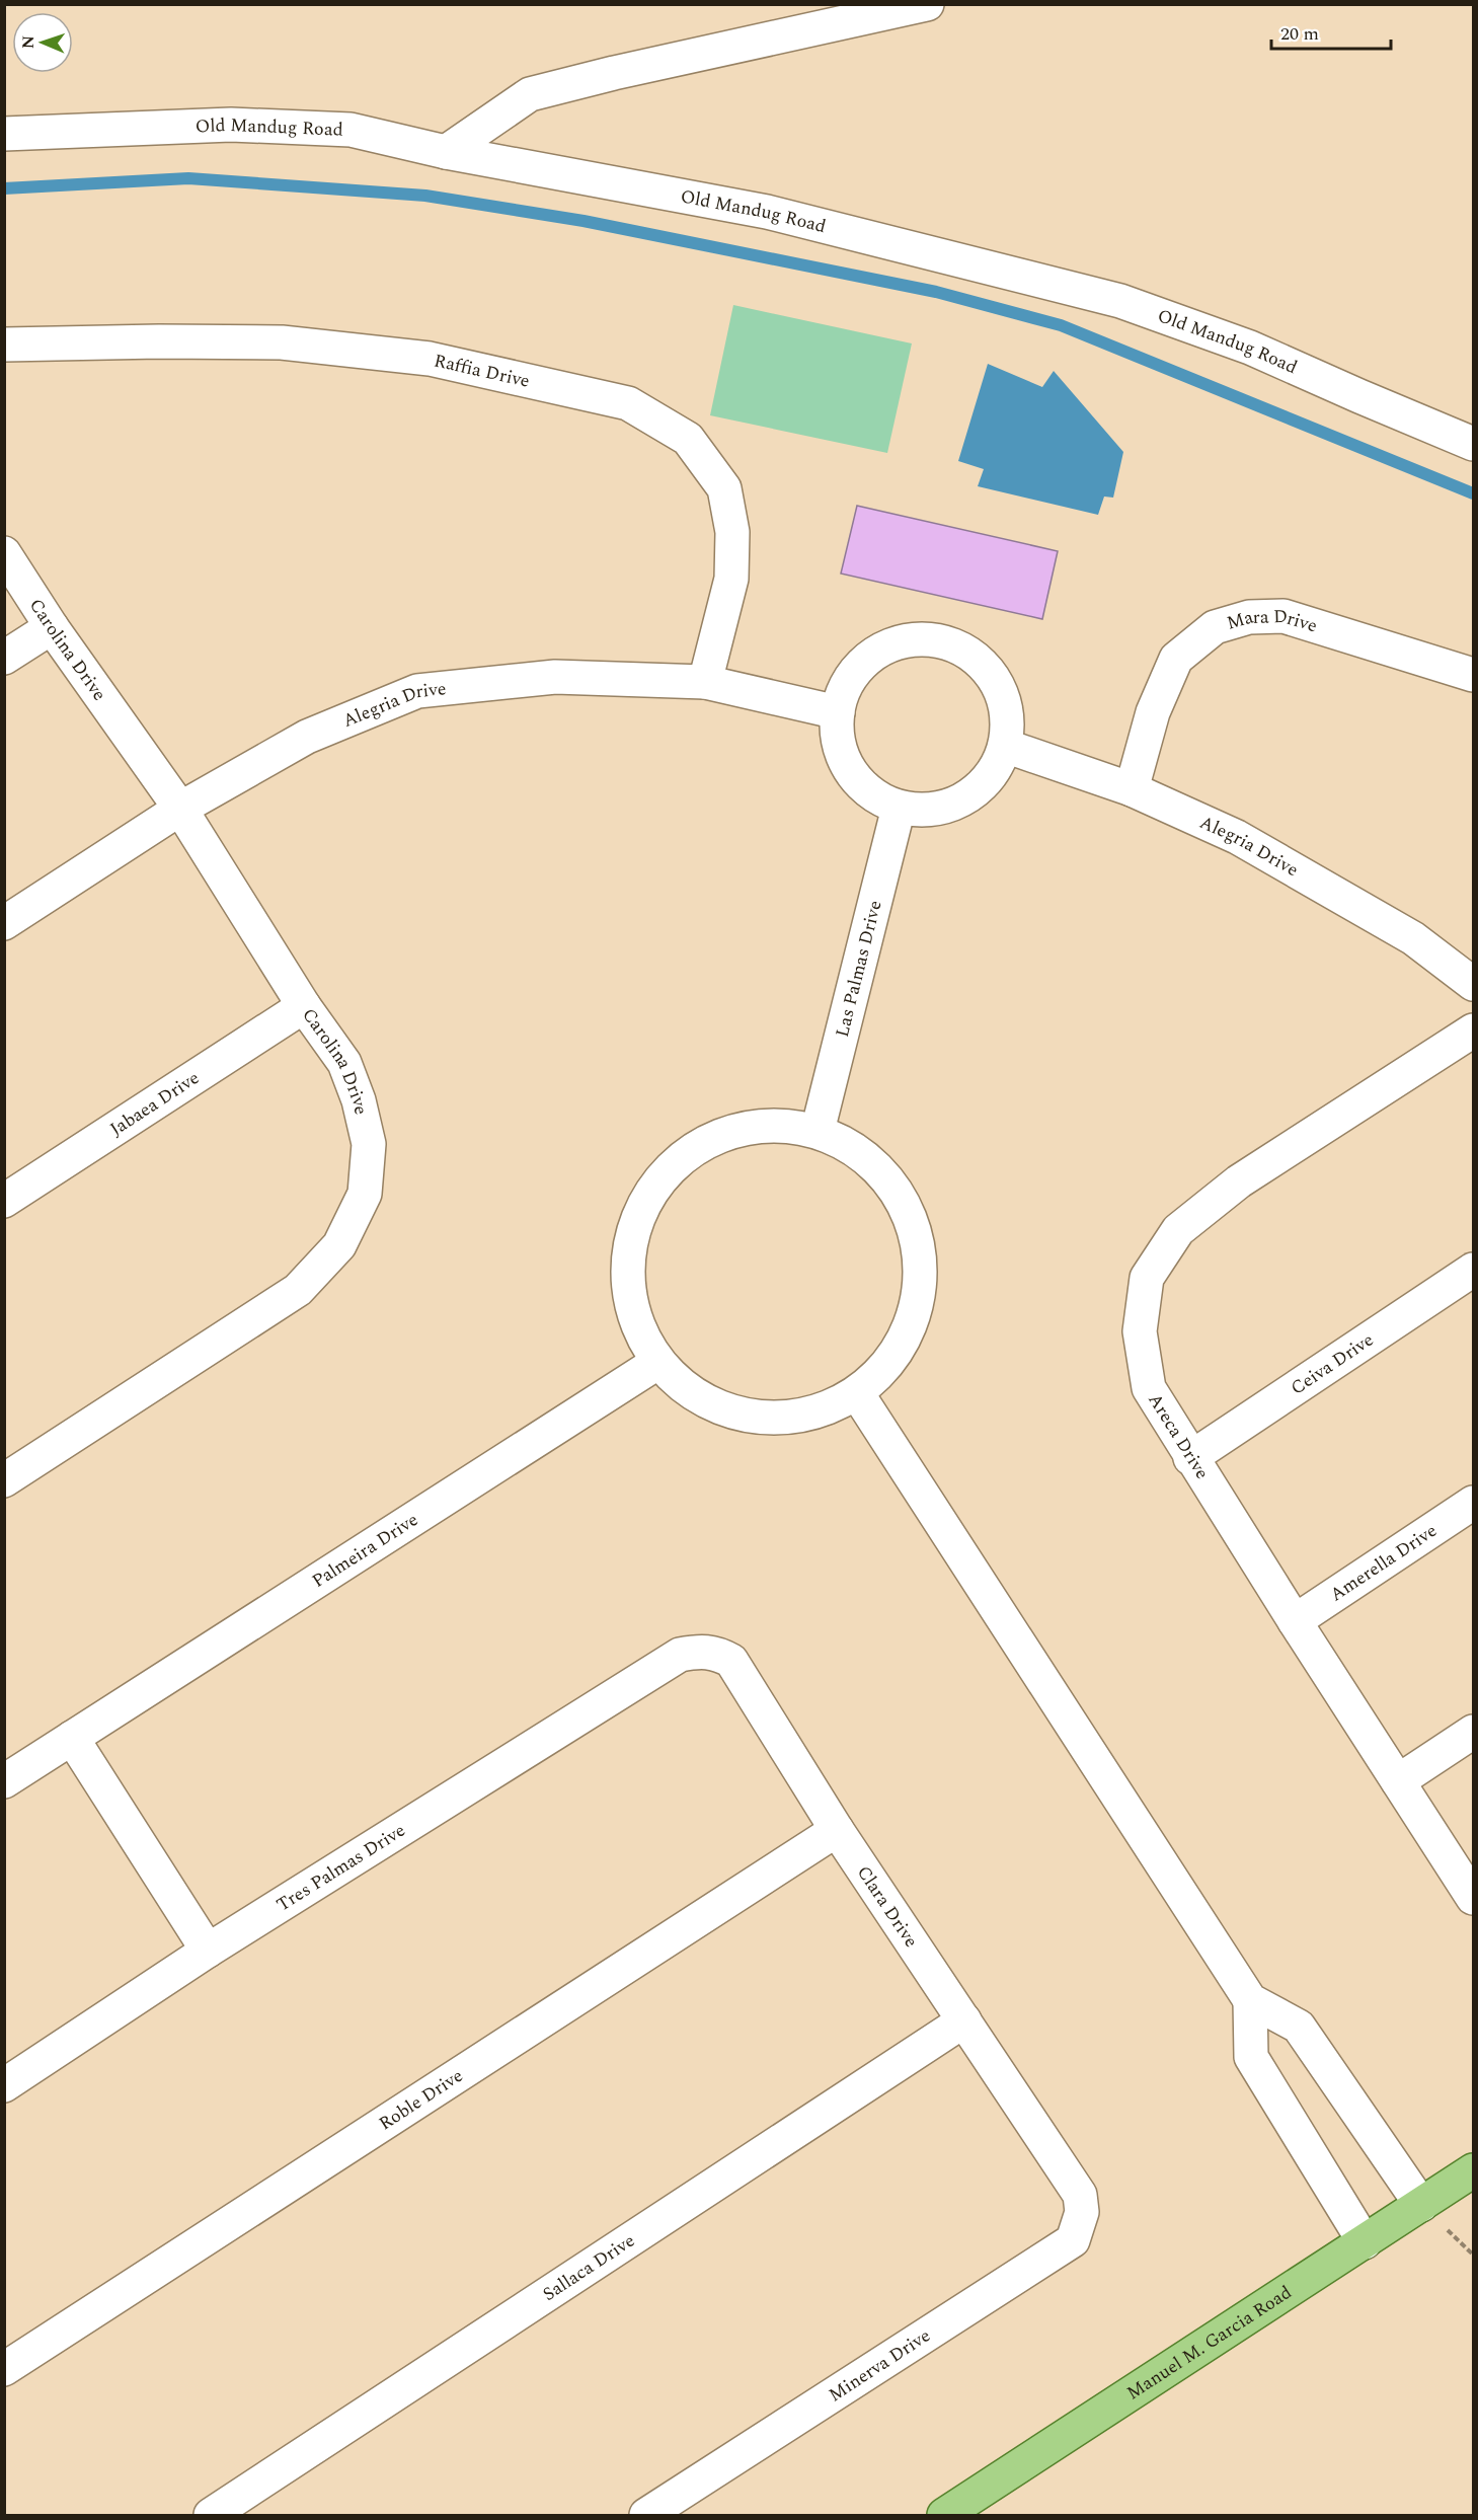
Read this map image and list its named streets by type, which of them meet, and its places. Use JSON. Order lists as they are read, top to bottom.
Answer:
{
  "streets": {
    "main road": ["Manuel M. Garcia Road"],
    "street": [
      "Old Mandug Road",
      "Raffia Drive",
      "Mara Drive",
      "Carolina Drive",
      "Alegria Drive",
      "Las Palmas Drive",
      "Jabaea Drive",
      "Ceiva Drive",
      "Areca Drive",
      "Palmeira Drive",
      "Amerella Drive",
      "Tres Palmas Drive",
      "Clara Drive",
      "Roble Drive",
      "Sallaca Drive",
      "Minerva Drive"
    ]
  },
  "crossings": [
    ["Raffia Drive", "Alegria Drive"],
    ["Mara Drive", "Alegria Drive"],
    ["Carolina Drive", "Alegria Drive"],
    ["Carolina Drive", "Jabaea Drive"],
    ["Alegria Drive", "Las Palmas Drive"],
    ["Ceiva Drive", "Areca Drive"],
    ["Areca Drive", "Amerella Drive"],
    ["Tres Palmas Drive", "Clara Drive"],
    ["Clara Drive", "Roble Drive"],
    ["Clara Drive", "Sallaca Drive"],
    ["Clara Drive", "Minerva Drive"]
  ],
  "scale_bar": "20 m",
  "north": "left"
}
